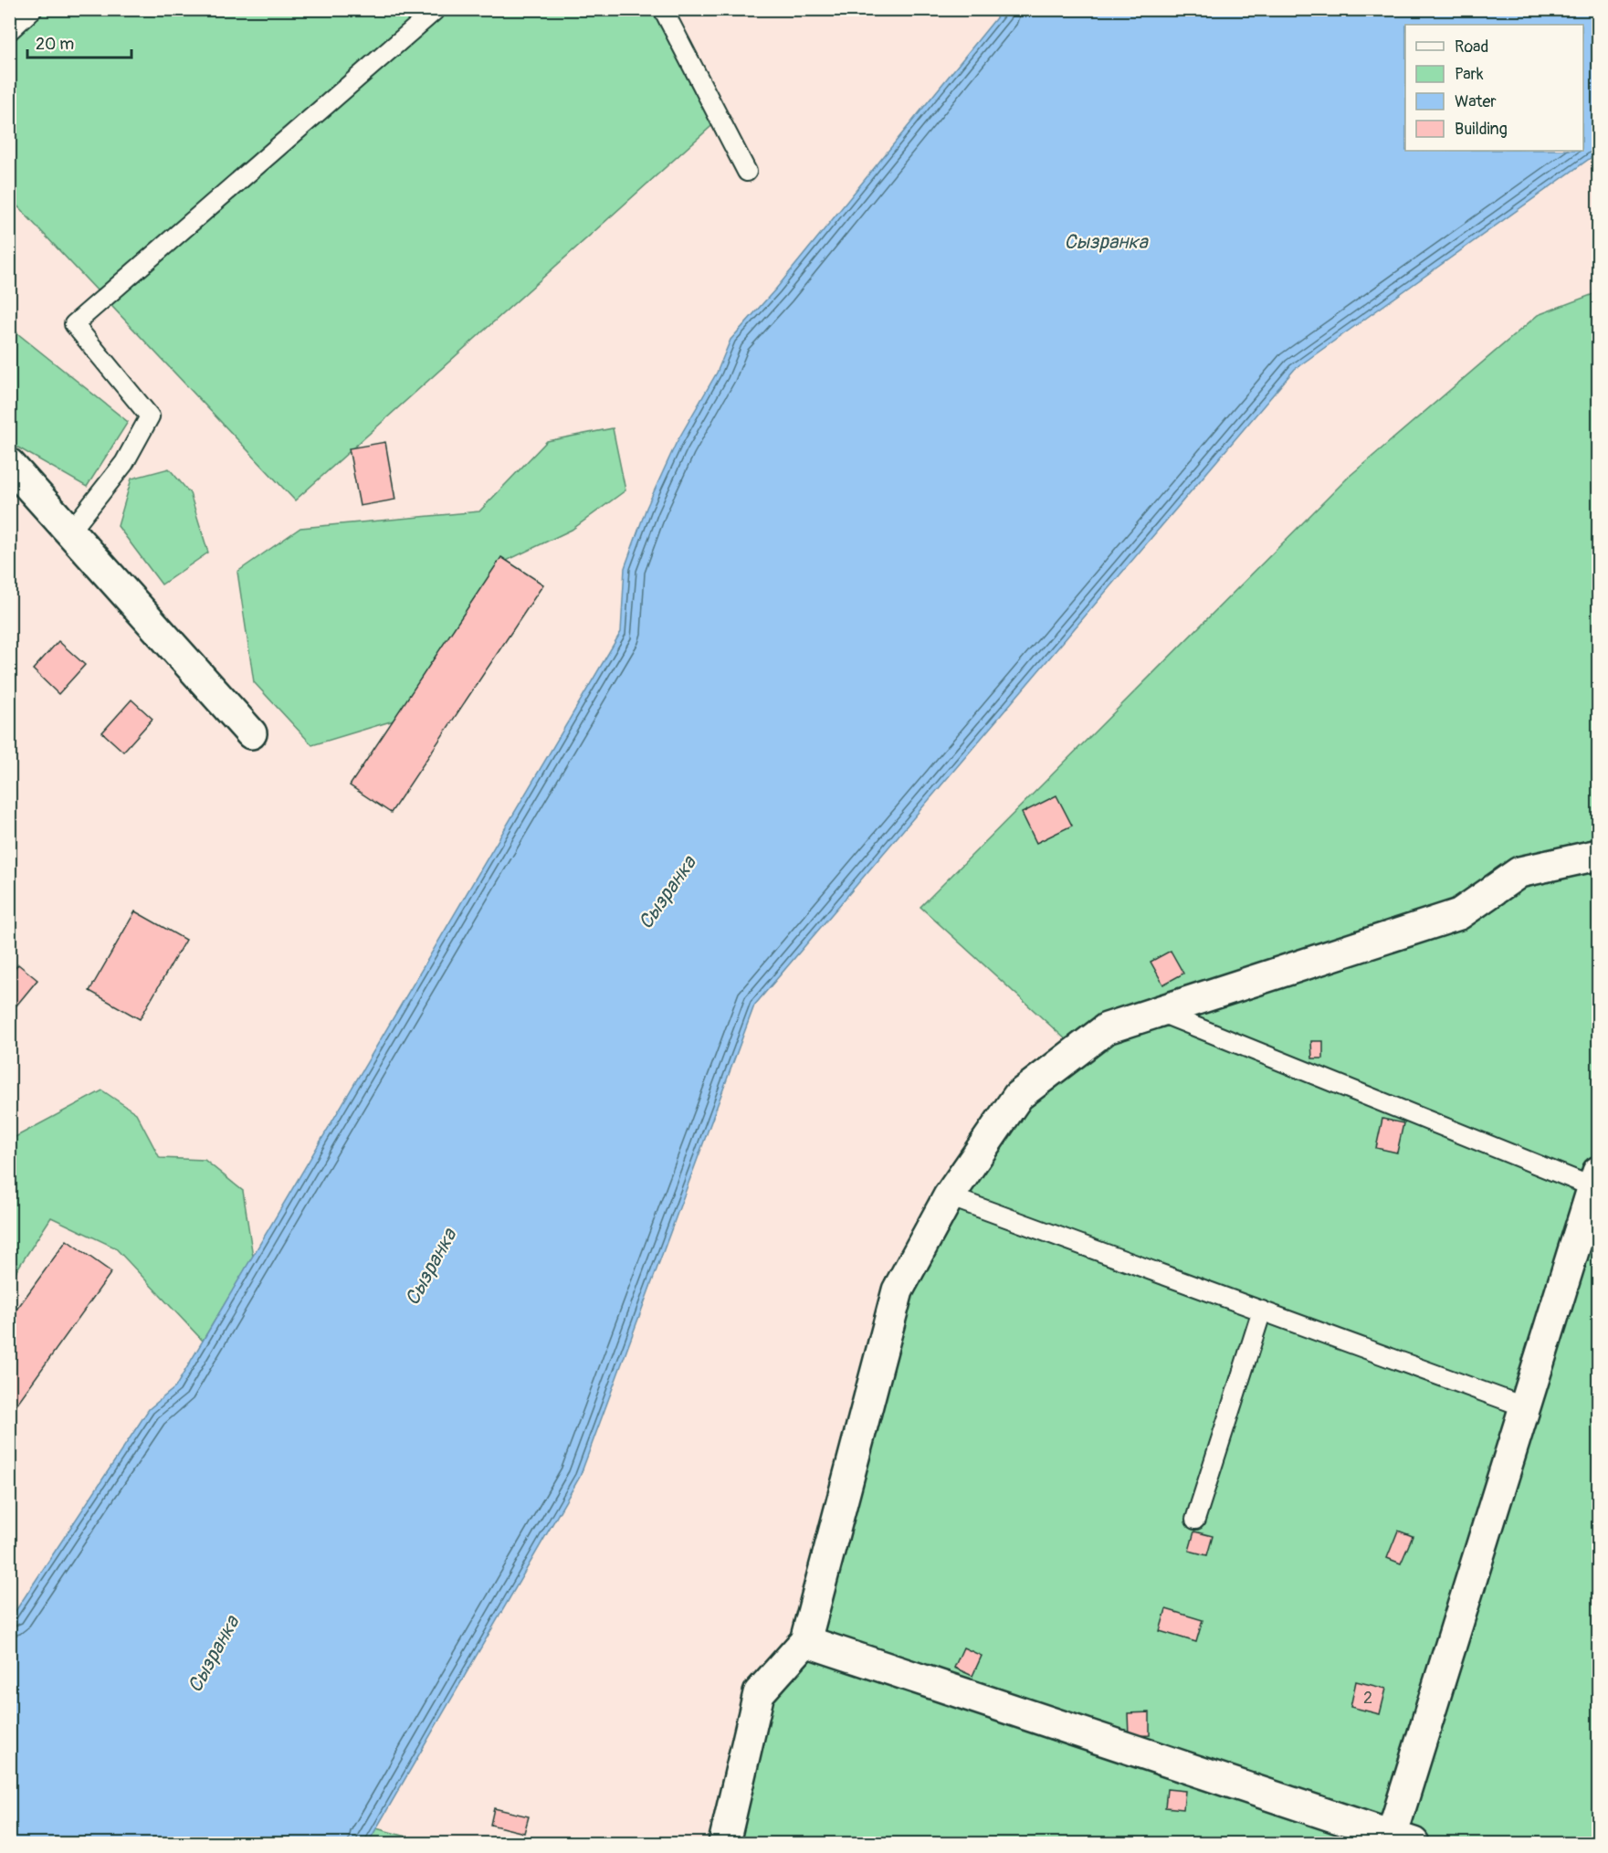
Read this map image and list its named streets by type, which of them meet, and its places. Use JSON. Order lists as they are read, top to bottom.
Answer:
{
  "water": ["Сызранка"],
  "house_numbers": ["2"],
  "legend": [
    "Road",
    "Park",
    "Water",
    "Building"
  ],
  "scale_bar": "20 m"
}
